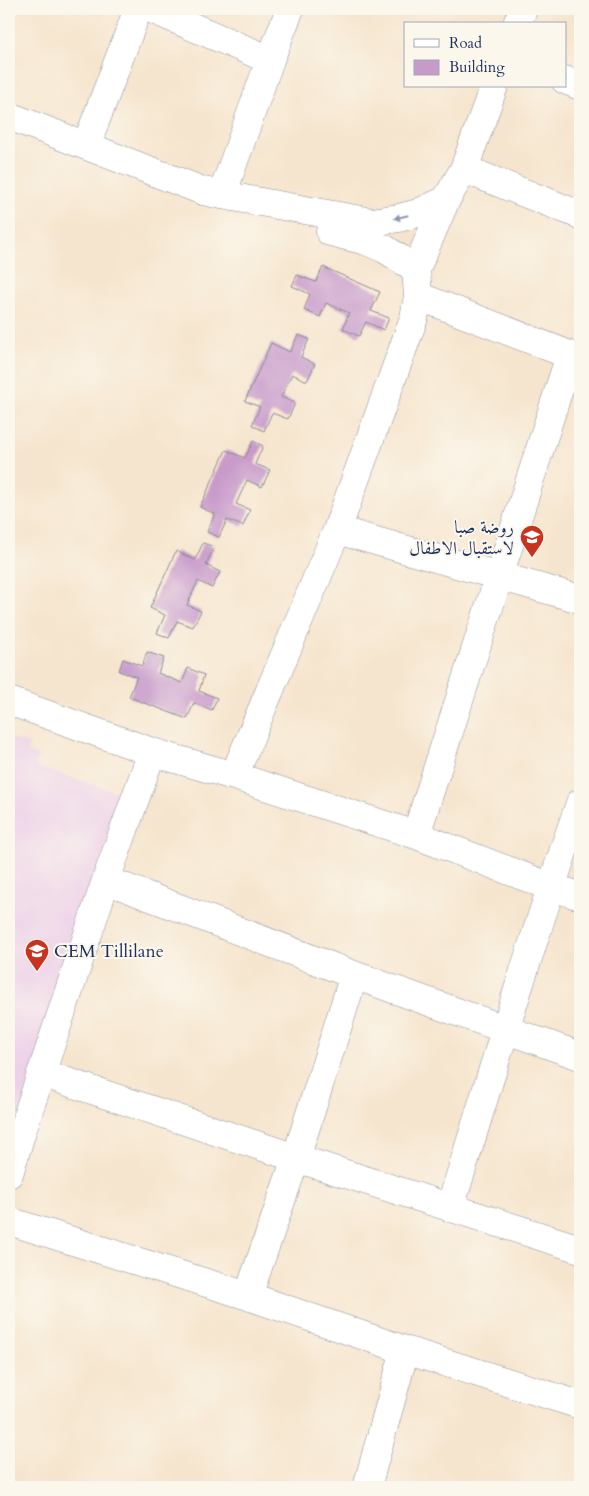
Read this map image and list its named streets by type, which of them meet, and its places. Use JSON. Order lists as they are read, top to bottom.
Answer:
{
  "places": {
    "school or university": ["روضة صبا لاستقبال الاطفال", "CEM Tillilane"]
  },
  "legend": ["Road", "Building"]
}
